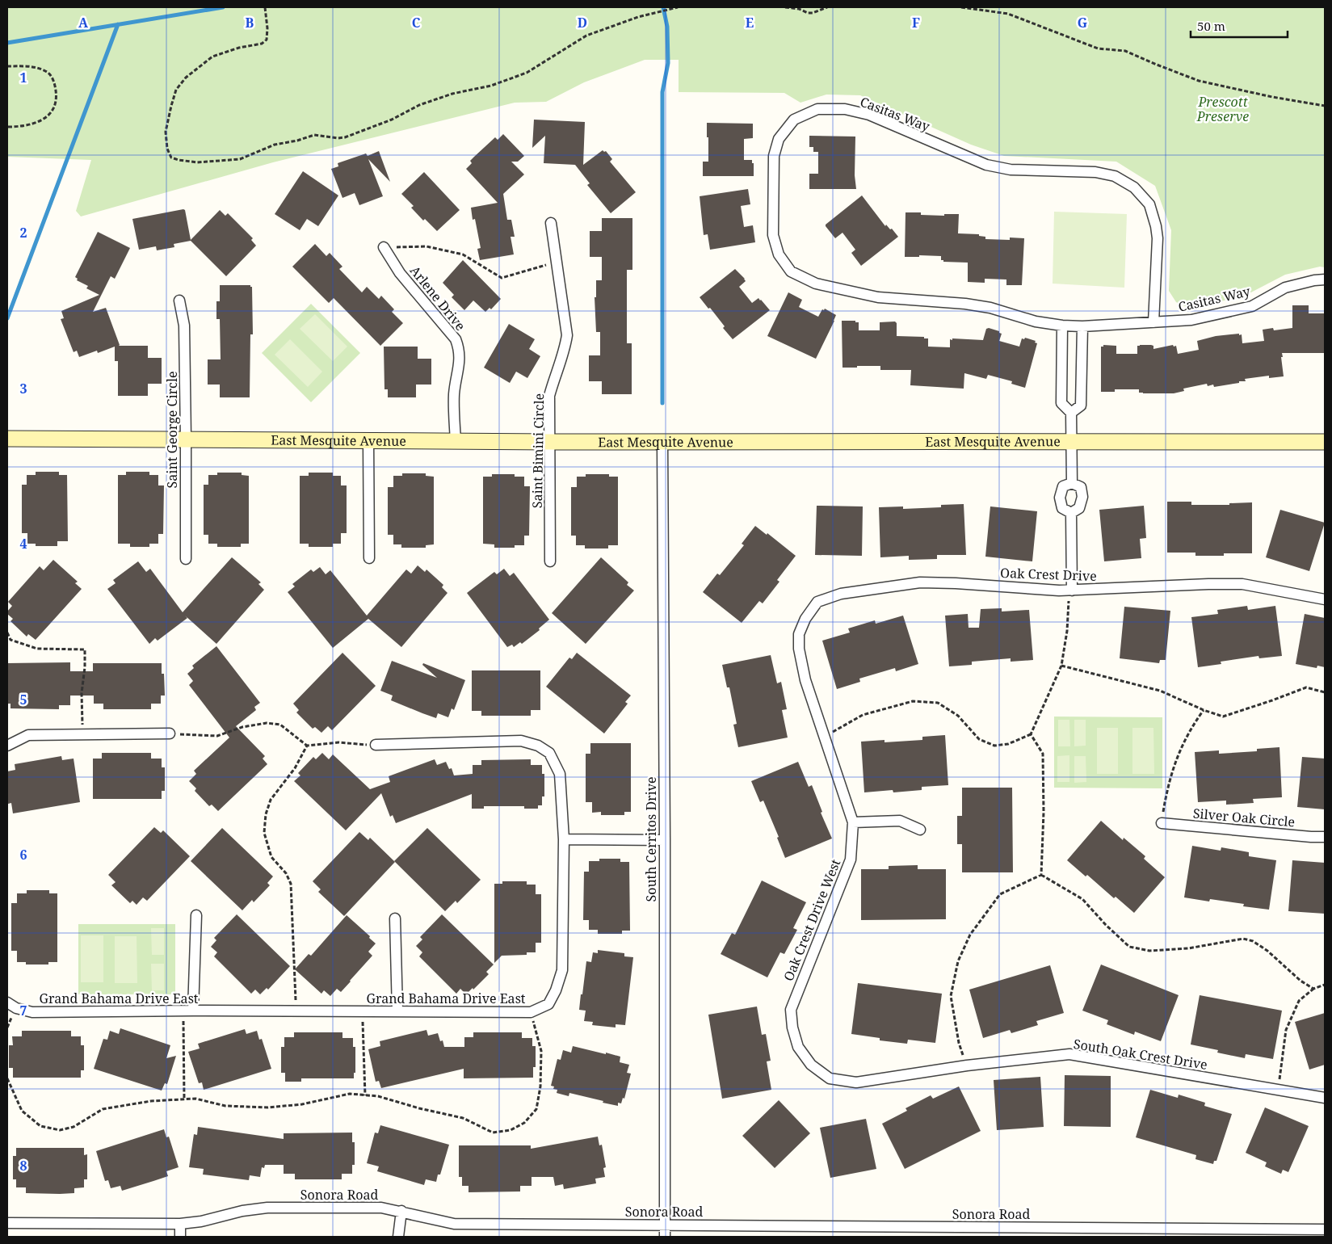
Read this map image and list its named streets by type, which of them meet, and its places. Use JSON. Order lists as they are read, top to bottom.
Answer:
{
  "streets": {
    "street": [
      "Casitas Way",
      "Arlene Drive",
      "Saint George Circle",
      "East Mesquite Avenue",
      "Saint Bimini Circle",
      "Oak Crest Drive",
      "Silver Oak Circle",
      "South Cerritos Drive",
      "Oak Crest Drive West",
      "Grand Bahama Drive East",
      "South Oak Crest Drive",
      "Sonora Road"
    ]
  },
  "crossings": [
    ["Arlene Drive", "East Mesquite Avenue"],
    ["Saint George Circle", "East Mesquite Avenue"],
    ["East Mesquite Avenue", "Saint Bimini Circle"],
    ["East Mesquite Avenue", "South Cerritos Drive"],
    ["Oak Crest Drive", "Oak Crest Drive West"],
    ["South Cerritos Drive", "Sonora Road"],
    ["Oak Crest Drive West", "South Oak Crest Drive"]
  ],
  "parks": ["Prescott Preserve"],
  "scale_bar": "50 m",
  "grid": {
    "columns": [
      "A",
      "B",
      "C",
      "D",
      "E",
      "F",
      "G"
    ],
    "rows": [
      "1",
      "2",
      "3",
      "4",
      "5",
      "6",
      "7",
      "8"
    ]
  }
}
